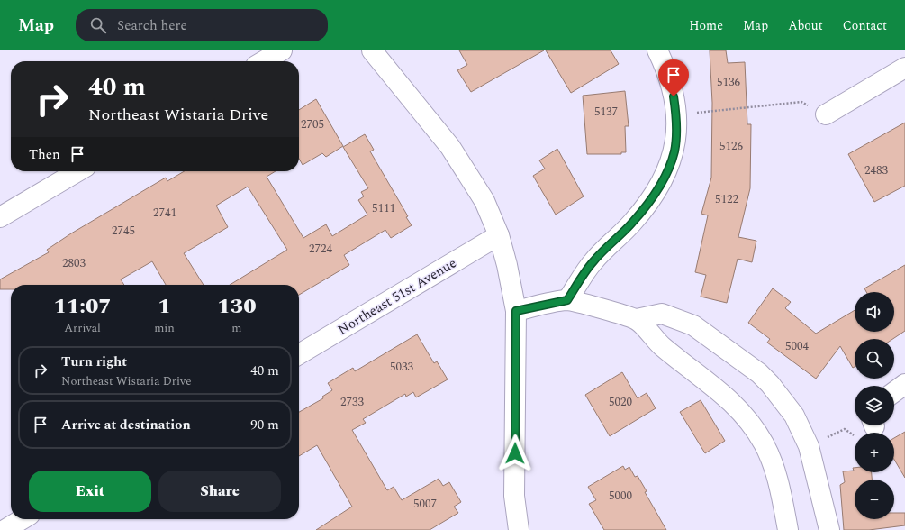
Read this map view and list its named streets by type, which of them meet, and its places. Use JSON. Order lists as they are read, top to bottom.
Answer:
{
  "streets": {
    "street": ["Northeast 51st Avenue"]
  },
  "house_numbers": [
    "5136",
    "5137",
    "2705",
    "5126",
    "2483",
    "5122",
    "5111",
    "2741",
    "2745",
    "2724",
    "2803",
    "5004",
    "5033",
    "2733",
    "5020",
    "5000",
    "5007"
  ],
  "page": {
    "header": "Map",
    "search": "Search here",
    "nav": [
      "Home",
      "Map",
      "About",
      "Contact"
    ],
    "turn": ["40 m", "Northeast Wistaria Drive"],
    "then": "Then",
    "eta": [
      "11:07",
      "Arrival",
      "1",
      "min",
      "130",
      "m"
    ],
    "map_buttons": ["+", "−"],
    "list": [
      {
        "name": "Turn right",
        "note": "Northeast Wistaria Drive",
        "value": "40 m"
      },
      {
        "name": "Arrive at destination",
        "value": "90 m"
      }
    ],
    "buttons": ["Exit", "Share"]
  }
}
